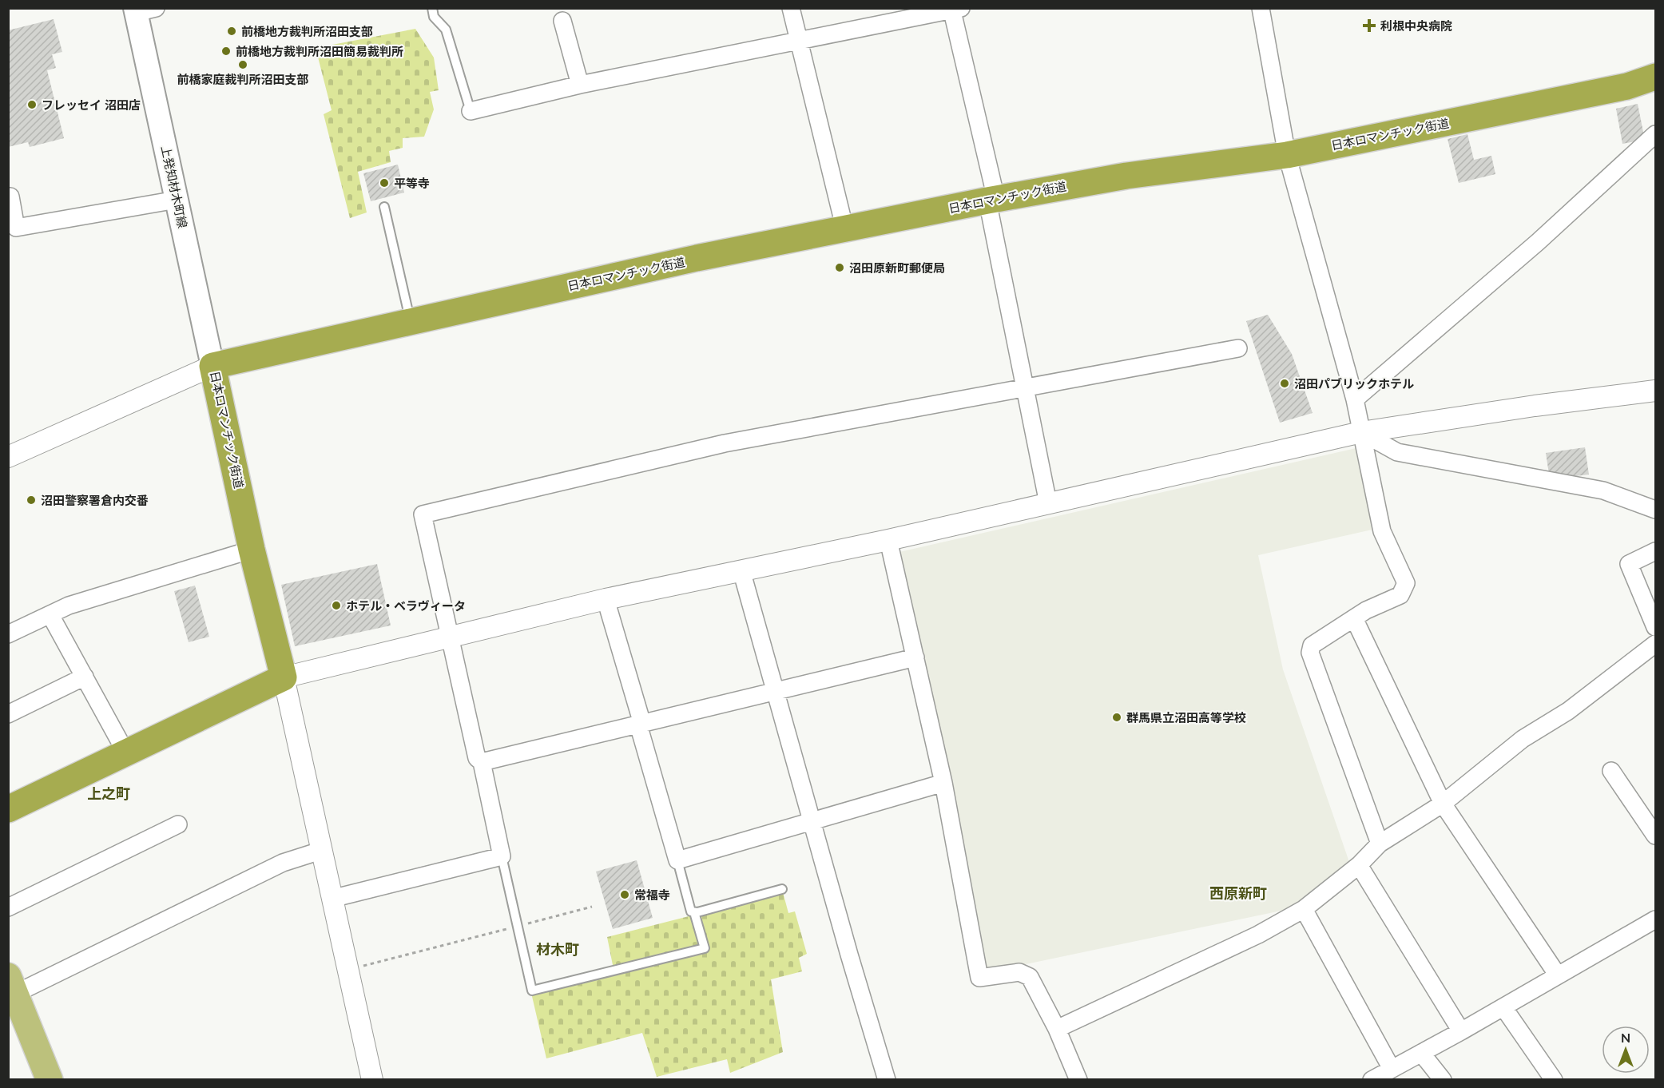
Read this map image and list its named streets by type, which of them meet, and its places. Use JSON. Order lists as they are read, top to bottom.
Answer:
{
  "streets": {
    "highway": ["日本ロマンチック街道"],
    "main road": ["上発知材木町線"]
  },
  "crossings": [
    ["日本ロマンチック街道", "上発知材木町線"]
  ],
  "districts": ["上之町", "西原新町", "材木町"],
  "places": {
    "health": ["利根中央病院"],
    "other": [
      "前橋地方裁判所沼田支部",
      "前橋地方裁判所沼田簡易裁判所",
      "前橋家庭裁判所沼田支部",
      "フレッセイ 沼田店",
      "平等寺",
      "沼田原新町郵便局",
      "沼田パブリックホテル",
      "沼田警察署倉内交番",
      "ホテル・ベラヴィータ",
      "群馬県立沼田高等学校",
      "常福寺"
    ]
  },
  "north": "top"
}
